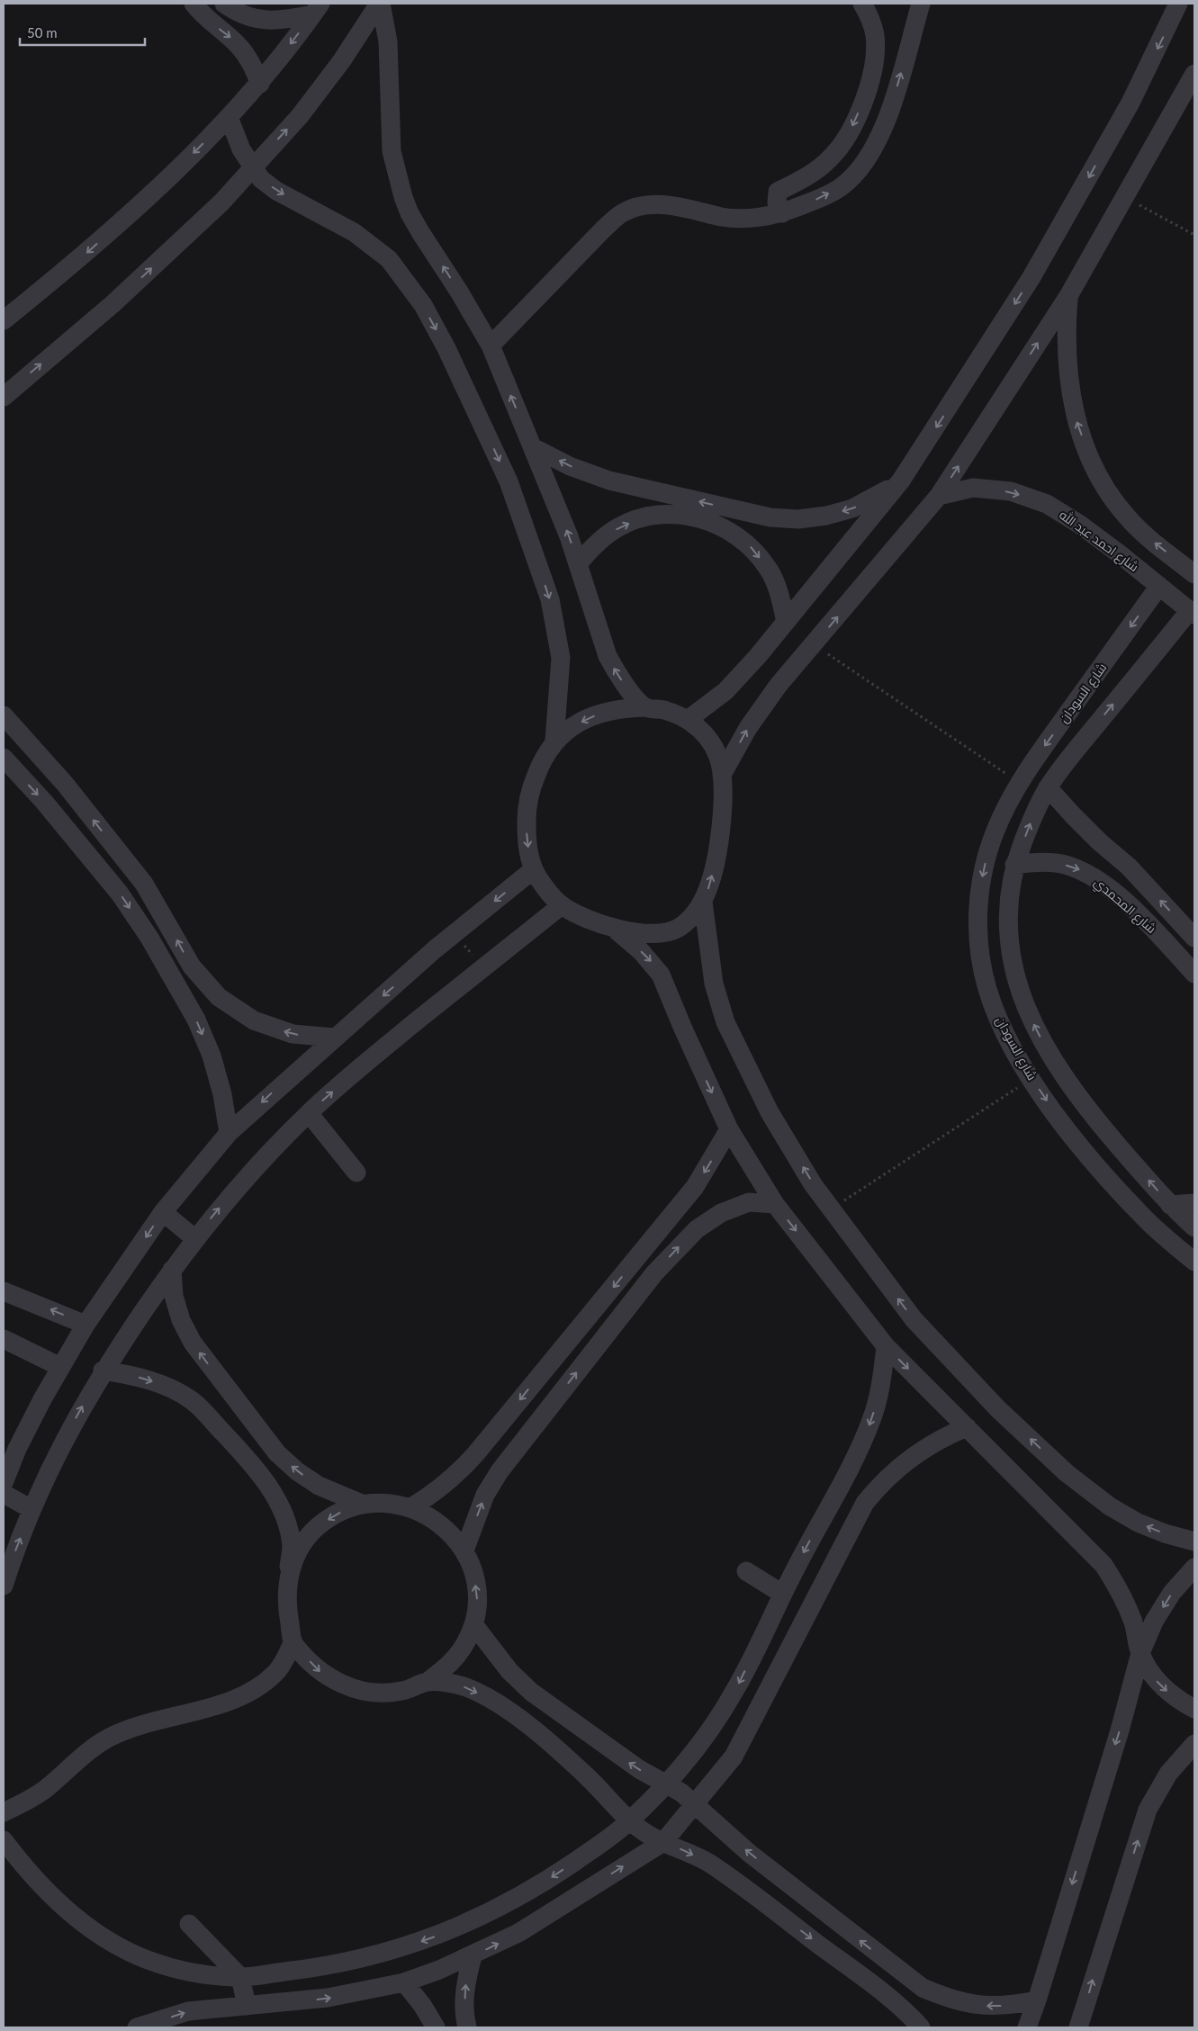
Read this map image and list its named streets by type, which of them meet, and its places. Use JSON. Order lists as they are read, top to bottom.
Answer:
{
  "streets": {
    "street": ["شارع احمد عبد الله", "شارع السودان", "شارع المحمدي"]
  },
  "crossings": [
    ["شارع احمد عبد الله", "شارع السودان"],
    ["شارع السودان", "شارع المحمدي"]
  ],
  "one_way": ["شارع احمد عبد الله"],
  "scale_bar": "50 m"
}
